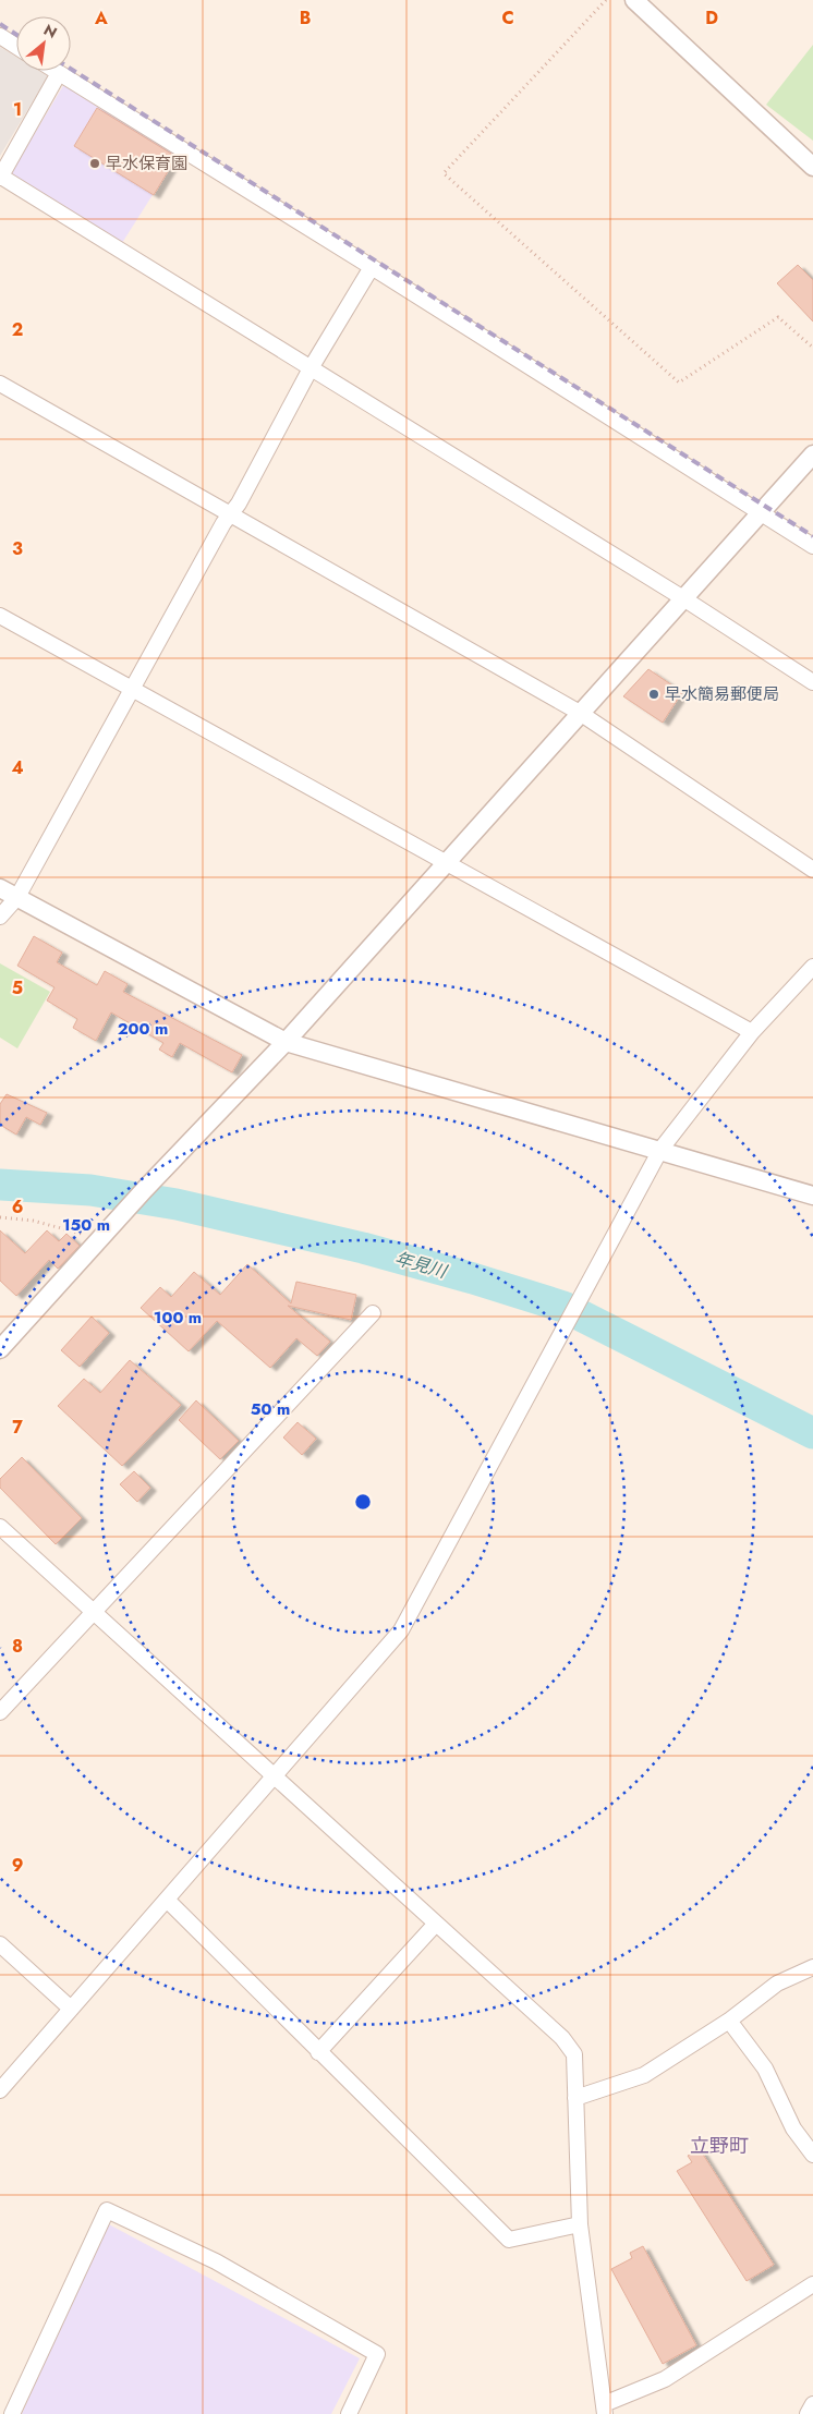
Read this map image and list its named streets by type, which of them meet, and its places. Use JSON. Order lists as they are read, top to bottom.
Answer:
{
  "districts": ["立野町"],
  "water": ["年見川"],
  "places": ["早水保育園", "早水簡易郵便局"],
  "north": "top right",
  "grid": {
    "columns": [
      "A",
      "B",
      "C",
      "D"
    ],
    "rows": [
      "1",
      "2",
      "3",
      "4",
      "5",
      "6",
      "7",
      "8",
      "9"
    ]
  },
  "rings": [
    "200 m",
    "150 m",
    "100 m",
    "50 m"
  ]
}
